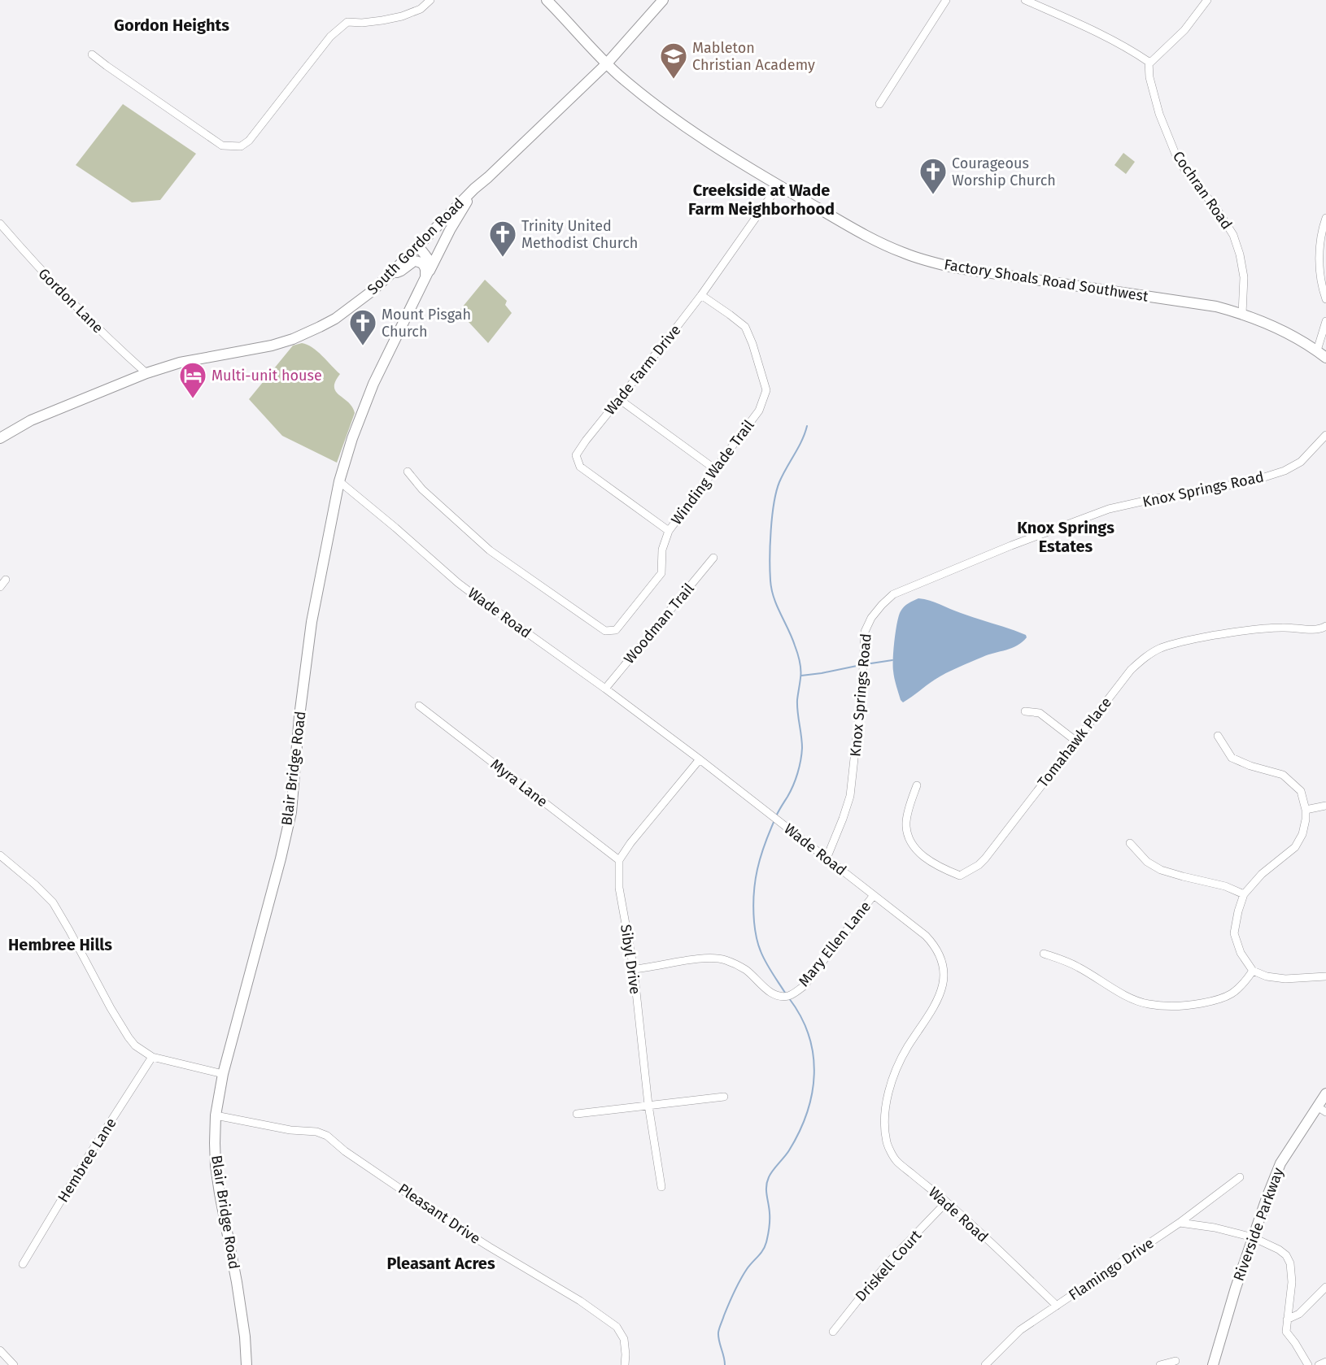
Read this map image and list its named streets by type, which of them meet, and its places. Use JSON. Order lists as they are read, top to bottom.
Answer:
{
  "streets": {
    "street": [
      "Cochran Road",
      "South Gordon Road",
      "Factory Shoals Road Southwest",
      "Gordon Lane",
      "Wade Farm Drive",
      "Winding Wade Trail",
      "Knox Springs Road",
      "Wade Road",
      "Woodman Trail",
      "Tomahawk Place",
      "Blair Bridge Road",
      "Myra Lane",
      "Mary Ellen Lane",
      "Sibyl Drive",
      "Hembree Lane",
      "Pleasant Drive",
      "Riverside Parkway",
      "Driskell Court",
      "Flamingo Drive"
    ]
  },
  "crossings": [
    ["Cochran Road", "Factory Shoals Road Southwest"],
    ["South Gordon Road", "Factory Shoals Road Southwest"],
    ["South Gordon Road", "Gordon Lane"],
    ["South Gordon Road", "Blair Bridge Road"],
    ["Factory Shoals Road Southwest", "Wade Farm Drive"],
    ["Wade Farm Drive", "Winding Wade Trail"],
    ["Knox Springs Road", "Wade Road"],
    ["Wade Road", "Woodman Trail"],
    ["Wade Road", "Blair Bridge Road"],
    ["Wade Road", "Mary Ellen Lane"],
    ["Wade Road", "Driskell Court"],
    ["Wade Road", "Flamingo Drive"],
    ["Blair Bridge Road", "Pleasant Drive"],
    ["Myra Lane", "Sibyl Drive"],
    ["Mary Ellen Lane", "Sibyl Drive"]
  ],
  "districts": [
    "Gordon Heights",
    "Creekside at Wade Farm Neighborhood",
    "Knox Springs Estates",
    "Hembree Hills",
    "Pleasant Acres"
  ],
  "places": {
    "school or university": ["Mableton Christian Academy"],
    "church": ["Courageous Worship Church", "Trinity United Methodist Church", "Mount Pisgah Church"],
    "hotel": ["Multi-unit house"]
  }
}
